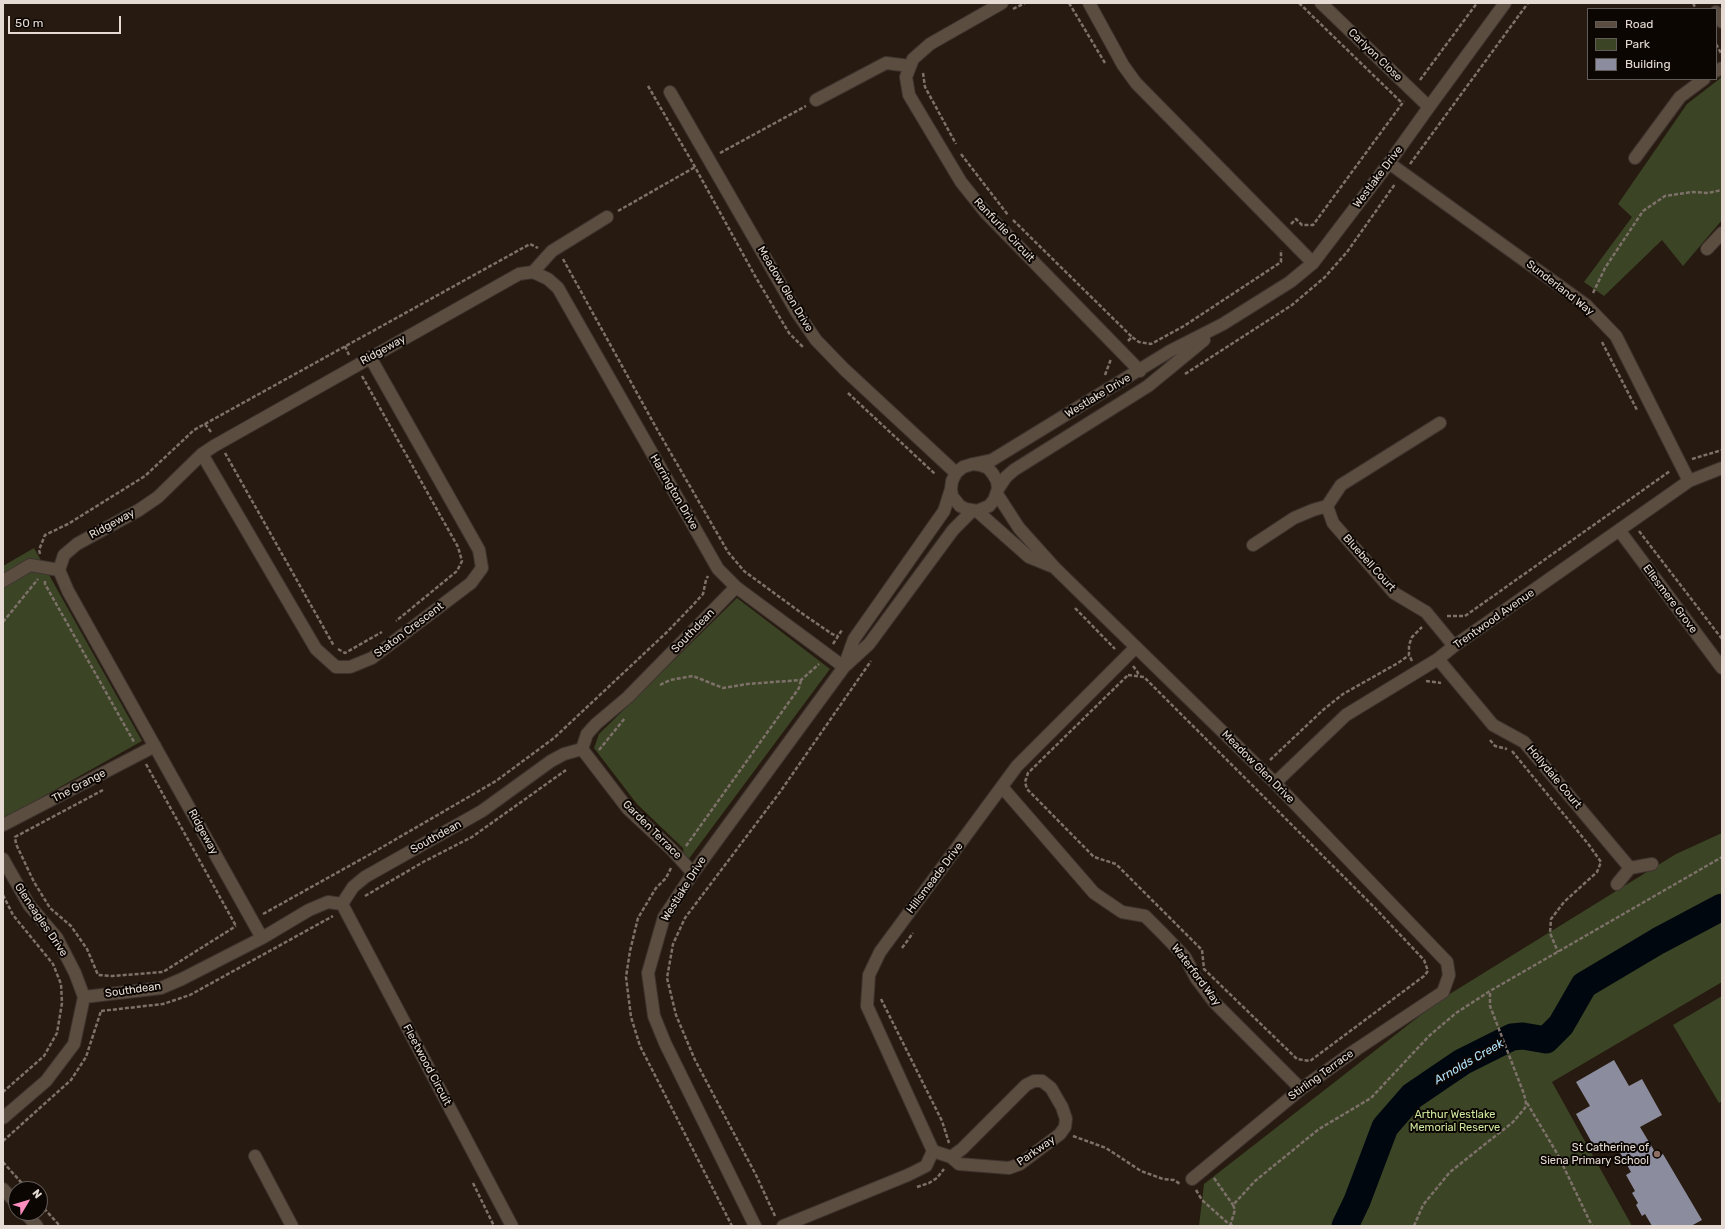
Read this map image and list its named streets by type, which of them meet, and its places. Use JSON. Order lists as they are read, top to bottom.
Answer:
{
  "streets": {
    "street": [
      "Carlyon Close",
      "Westlake Drive",
      "Ranfurlie Circuit",
      "Sunderland Way",
      "Meadow Glen Drive",
      "Ridgeway",
      "Harrington Drive",
      "Bluebell Court",
      "Ellesmere Grove",
      "Trentwood Avenue",
      "Staton Crescent",
      "Southdean",
      "Hollydale Court",
      "The Grange",
      "Garden Terrace",
      "Hillsmeade Drive",
      "Gleneagles Drive",
      "Waterford Way",
      "Fleetwood Circuit",
      "Stirling Terrace",
      "Parkway"
    ]
  },
  "crossings": [
    ["Carlyon Close", "Westlake Drive"],
    ["Westlake Drive", "Ranfurlie Circuit"],
    ["Westlake Drive", "Sunderland Way"],
    ["Westlake Drive", "Meadow Glen Drive"],
    ["Westlake Drive", "Harrington Drive"],
    ["Westlake Drive", "Garden Terrace"],
    ["Sunderland Way", "Trentwood Avenue"],
    ["Meadow Glen Drive", "Trentwood Avenue"],
    ["Meadow Glen Drive", "Hillsmeade Drive"],
    ["Meadow Glen Drive", "Stirling Terrace"],
    ["Ridgeway", "Harrington Drive"],
    ["Ridgeway", "Staton Crescent"],
    ["Ridgeway", "Southdean"],
    ["Ridgeway", "The Grange"],
    ["Harrington Drive", "Southdean"],
    ["Bluebell Court", "Trentwood Avenue"],
    ["Ellesmere Grove", "Trentwood Avenue"],
    ["Trentwood Avenue", "Hollydale Court"],
    ["Southdean", "Garden Terrace"],
    ["Southdean", "Gleneagles Drive"],
    ["Southdean", "Fleetwood Circuit"],
    ["Hillsmeade Drive", "Waterford Way"],
    ["Waterford Way", "Stirling Terrace"]
  ],
  "water": ["Arnolds Creek"],
  "parks": ["Arthur Westlake Memorial Reserve"],
  "places": ["St Catherine of Siena Primary School"],
  "legend": ["Road", "Park", "Building"],
  "scale_bar": "50 m",
  "north": "top right"
}
